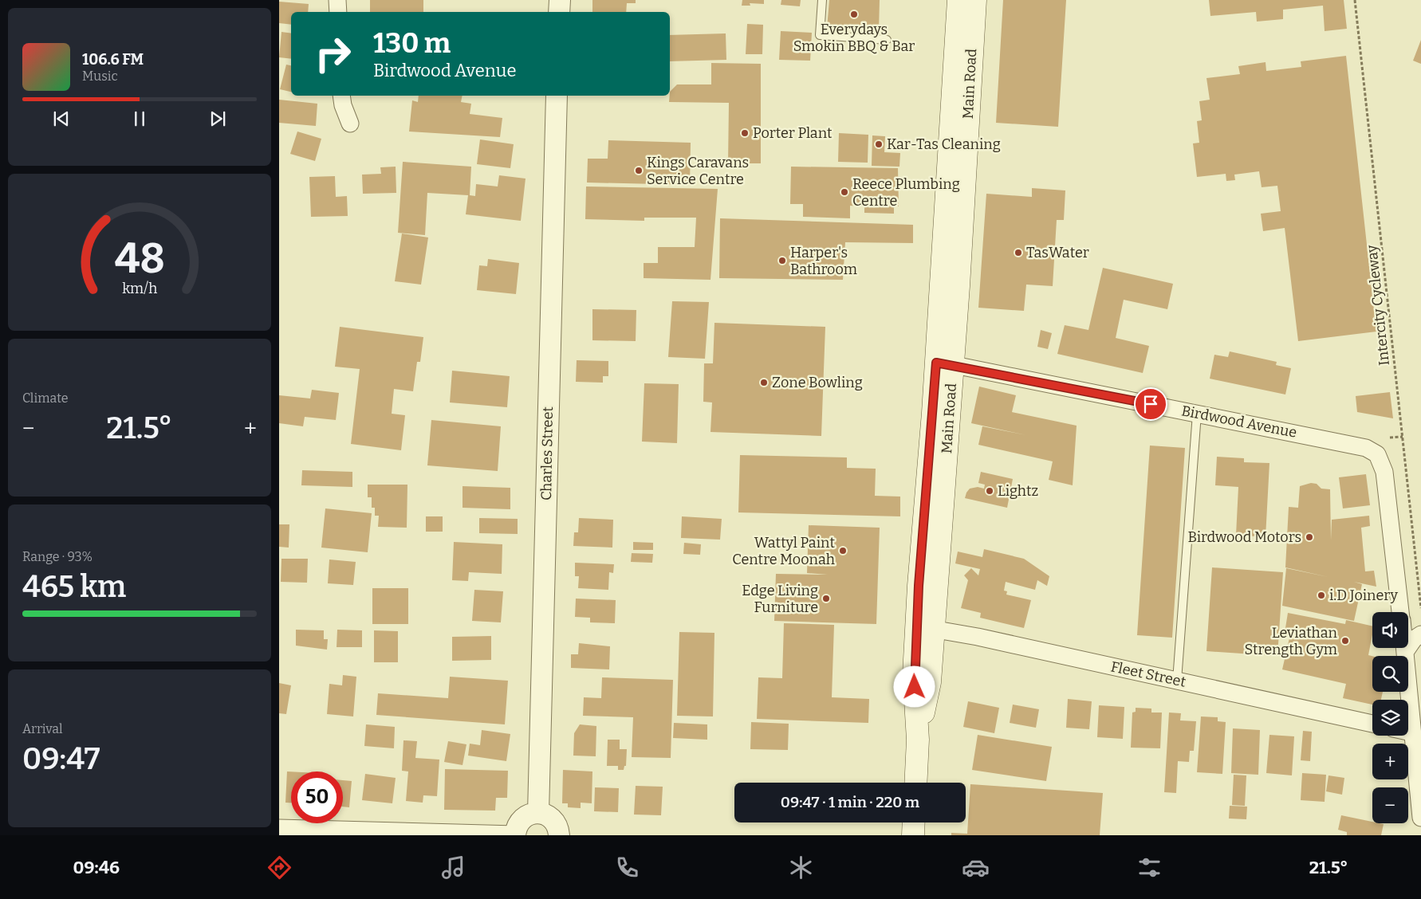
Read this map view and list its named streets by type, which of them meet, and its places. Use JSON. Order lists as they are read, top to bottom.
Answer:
{
  "streets": {
    "main road": ["Main Road"],
    "street": ["Birdwood Avenue", "Charles Street", "Fleet Street"],
    "path": ["Intercity Cycleway"]
  },
  "crossings": [
    ["Main Road", "Birdwood Avenue"],
    ["Main Road", "Fleet Street"]
  ],
  "places": [
    "Everydays Smokin BBQ & Bar",
    "Porter Plant",
    "Kar-Tas Cleaning",
    "Kings Caravans Service Centre",
    "Reece Plumbing Centre",
    "TasWater",
    "Harper's Bathroom",
    "Zone Bowling",
    "Lightz",
    "Birdwood Motors",
    "Wattyl Paint Centre Moonah",
    "i.D Joinery",
    "Edge Living Furniture",
    "Leviathan Strength Gym"
  ],
  "page": {
    "turn": ["130 m", "Birdwood Avenue"],
    "song": ["106.6 FM", "Music"],
    "tile": [
      "Climate",
      ["Range · 93%", "465 km"],
      ["Arrival", "09:47"]
    ],
    "heat": ["−", "21.5°", "+"],
    "map_buttons": ["+", "−"],
    "limit": "50",
    "trip": "09:47 · 1 min · 220 m",
    "tabs": ["09:46", "21.5°"],
    "gauge": ["48", "km/h"]
  }
}
